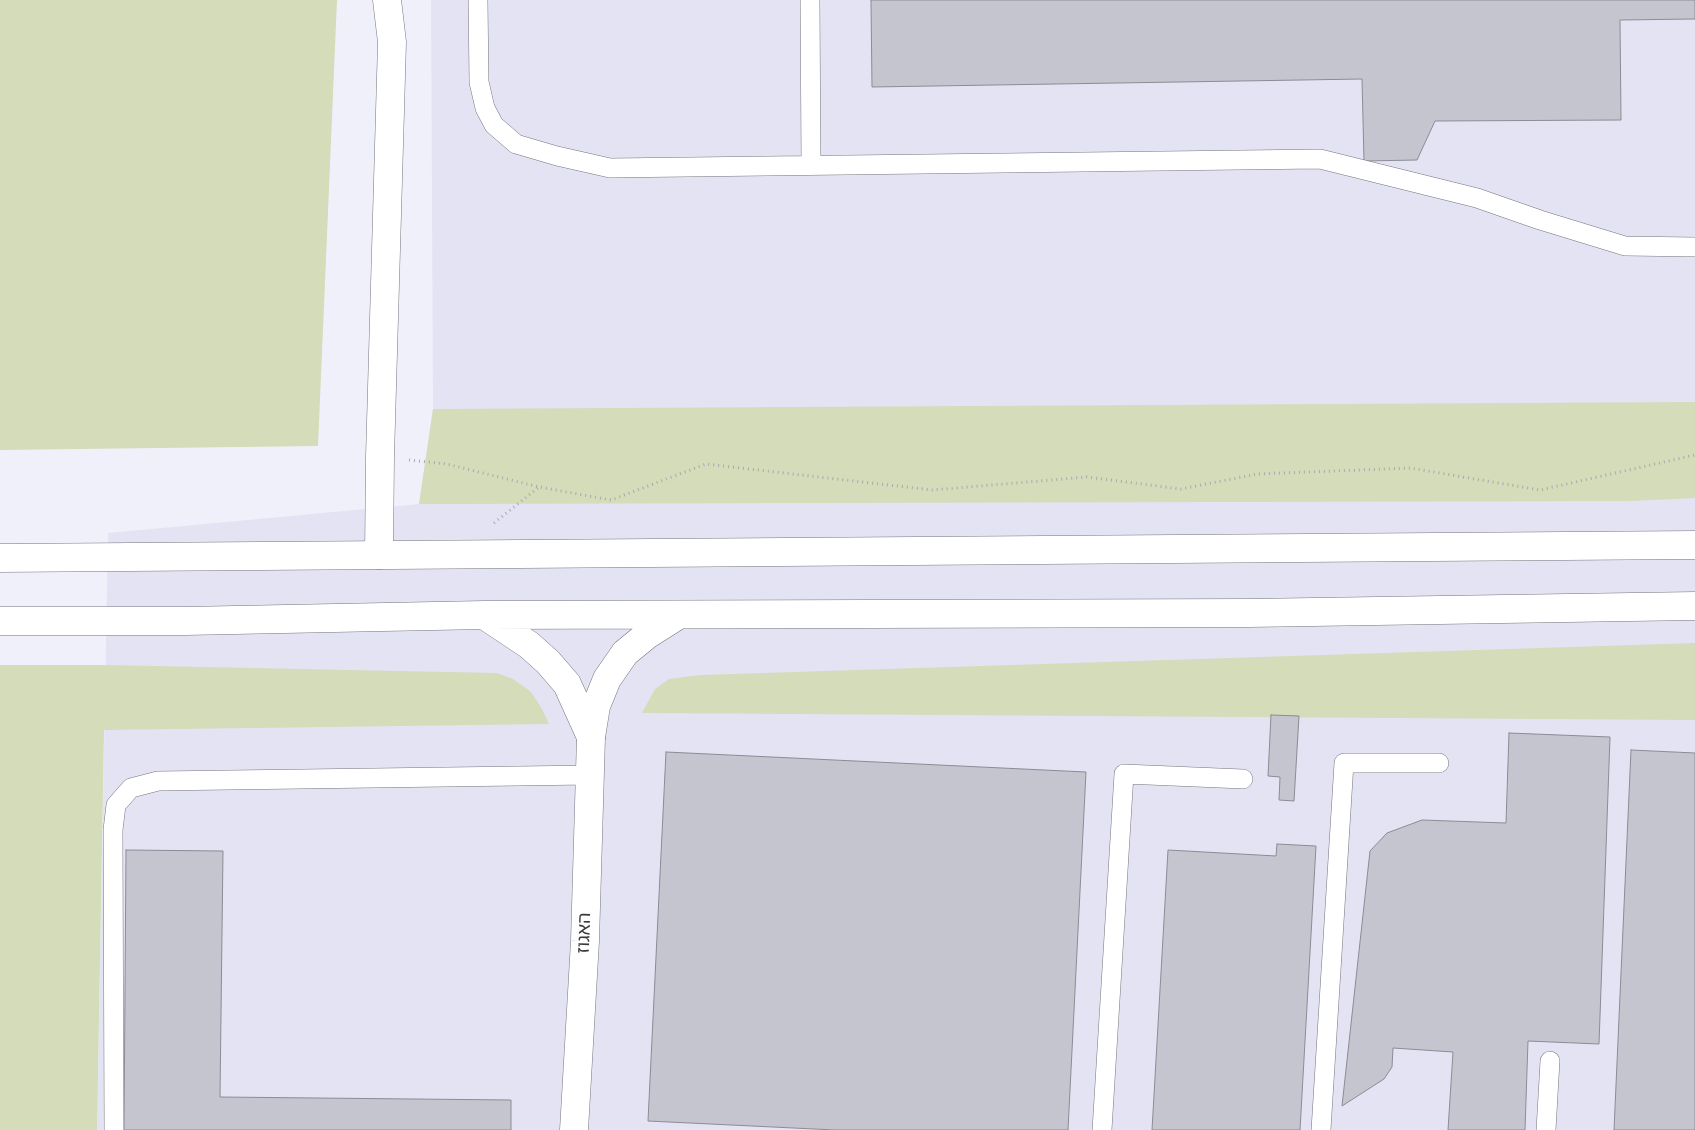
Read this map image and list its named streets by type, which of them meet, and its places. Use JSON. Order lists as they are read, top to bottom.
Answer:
{
  "streets": {
    "street": ["האגוז"]
  }
}
